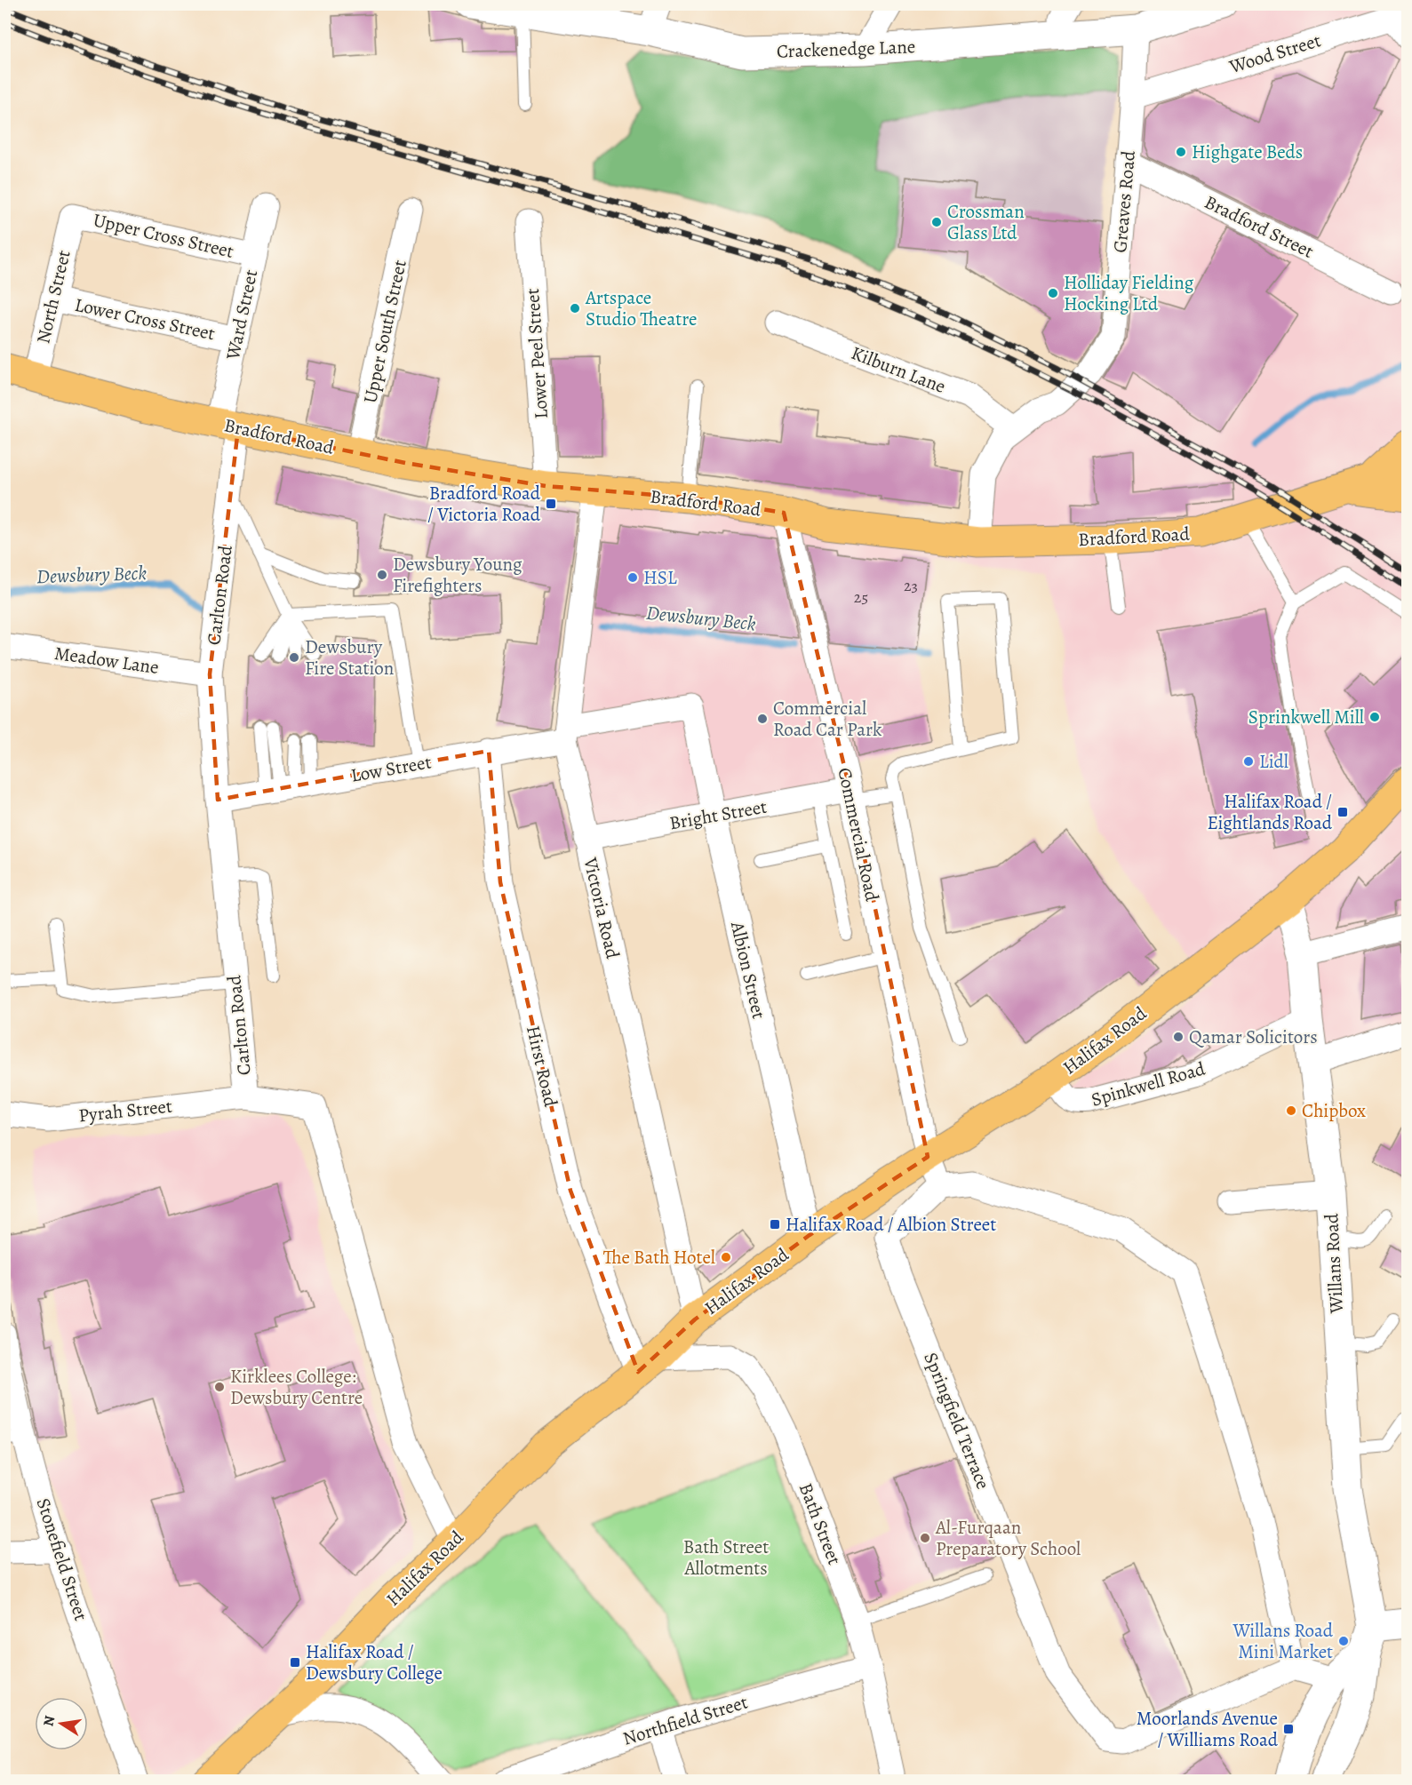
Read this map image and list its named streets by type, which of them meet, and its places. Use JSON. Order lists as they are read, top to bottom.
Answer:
{
  "streets": {
    "main road": ["Bradford Road", "Halifax Road"],
    "street": [
      "Crackenedge Lane",
      "Wood Street",
      "Greaves Road",
      "Bradford Street",
      "Upper Cross Street",
      "North Street",
      "Ward Street",
      "Lower Cross Street",
      "Upper South Street",
      "Lower Peel Street",
      "Kilburn Lane",
      "Carlton Road",
      "Meadow Lane",
      "Low Street",
      "Bright Street",
      "Commercial Road",
      "Victoria Road",
      "Albion Street",
      "Hirst Road",
      "Spinkwell Road",
      "Pyrah Street",
      "Willans Road",
      "Springfield Terrace",
      "Bath Street",
      "Stonefield Street",
      "Northfield Street"
    ]
  },
  "crossings": [
    ["Crackenedge Lane", "Greaves Road"],
    ["Wood Street", "Greaves Road"],
    ["Greaves Road", "Bradford Street"],
    ["Greaves Road", "Kilburn Lane"],
    ["Greaves Road", "Bradford Road"],
    ["Upper Cross Street", "North Street"],
    ["Upper Cross Street", "Ward Street"],
    ["North Street", "Lower Cross Street"],
    ["North Street", "Bradford Road"],
    ["Ward Street", "Lower Cross Street"],
    ["Ward Street", "Bradford Road"],
    ["Ward Street", "Carlton Road"],
    ["Upper South Street", "Bradford Road"],
    ["Lower Peel Street", "Bradford Road"],
    ["Bradford Road", "Carlton Road"],
    ["Bradford Road", "Commercial Road"],
    ["Bradford Road", "Victoria Road"],
    ["Carlton Road", "Meadow Lane"],
    ["Carlton Road", "Low Street"],
    ["Carlton Road", "Halifax Road"],
    ["Carlton Road", "Pyrah Street"],
    ["Low Street", "Victoria Road"],
    ["Low Street", "Albion Street"],
    ["Low Street", "Hirst Road"],
    ["Bright Street", "Commercial Road"],
    ["Bright Street", "Victoria Road"],
    ["Bright Street", "Albion Street"],
    ["Commercial Road", "Halifax Road"],
    ["Victoria Road", "Halifax Road"],
    ["Albion Street", "Halifax Road"],
    ["Halifax Road", "Hirst Road"],
    ["Halifax Road", "Spinkwell Road"],
    ["Halifax Road", "Willans Road"],
    ["Halifax Road", "Bath Street"],
    ["Hirst Road", "Bath Street"],
    ["Spinkwell Road", "Willans Road"],
    ["Bath Street", "Northfield Street"]
  ],
  "water": ["Dewsbury Beck"],
  "parks": ["Bath Street Allotments"],
  "places": {
    "other": [
      "Highgate Beds",
      "Crossman Glass Ltd",
      "Holliday Fielding Hocking Ltd",
      "Artspace Studio Theatre",
      "Dewsbury Young Firefighters",
      "HSL",
      "Dewsbury Fire Station",
      "Sprinkwell Mill",
      "Commercial Road Car Park",
      "Lidl",
      "Qamar Solicitors",
      "Chipbox",
      "The Bath Hotel",
      "Kirklees College: Dewsbury Centre",
      "Al-Furqaan Preparatory School",
      "Willans Road Mini Market"
    ],
    "transit": [
      "Bradford Road / Victoria Road",
      "Halifax Road / Eightlands Road",
      "Halifax Road / Albion Street",
      "Halifax Road / Dewsbury College",
      "Moorlands Avenue / Williams Road"
    ]
  },
  "house_numbers": ["23", "25"],
  "north": "left"
}
